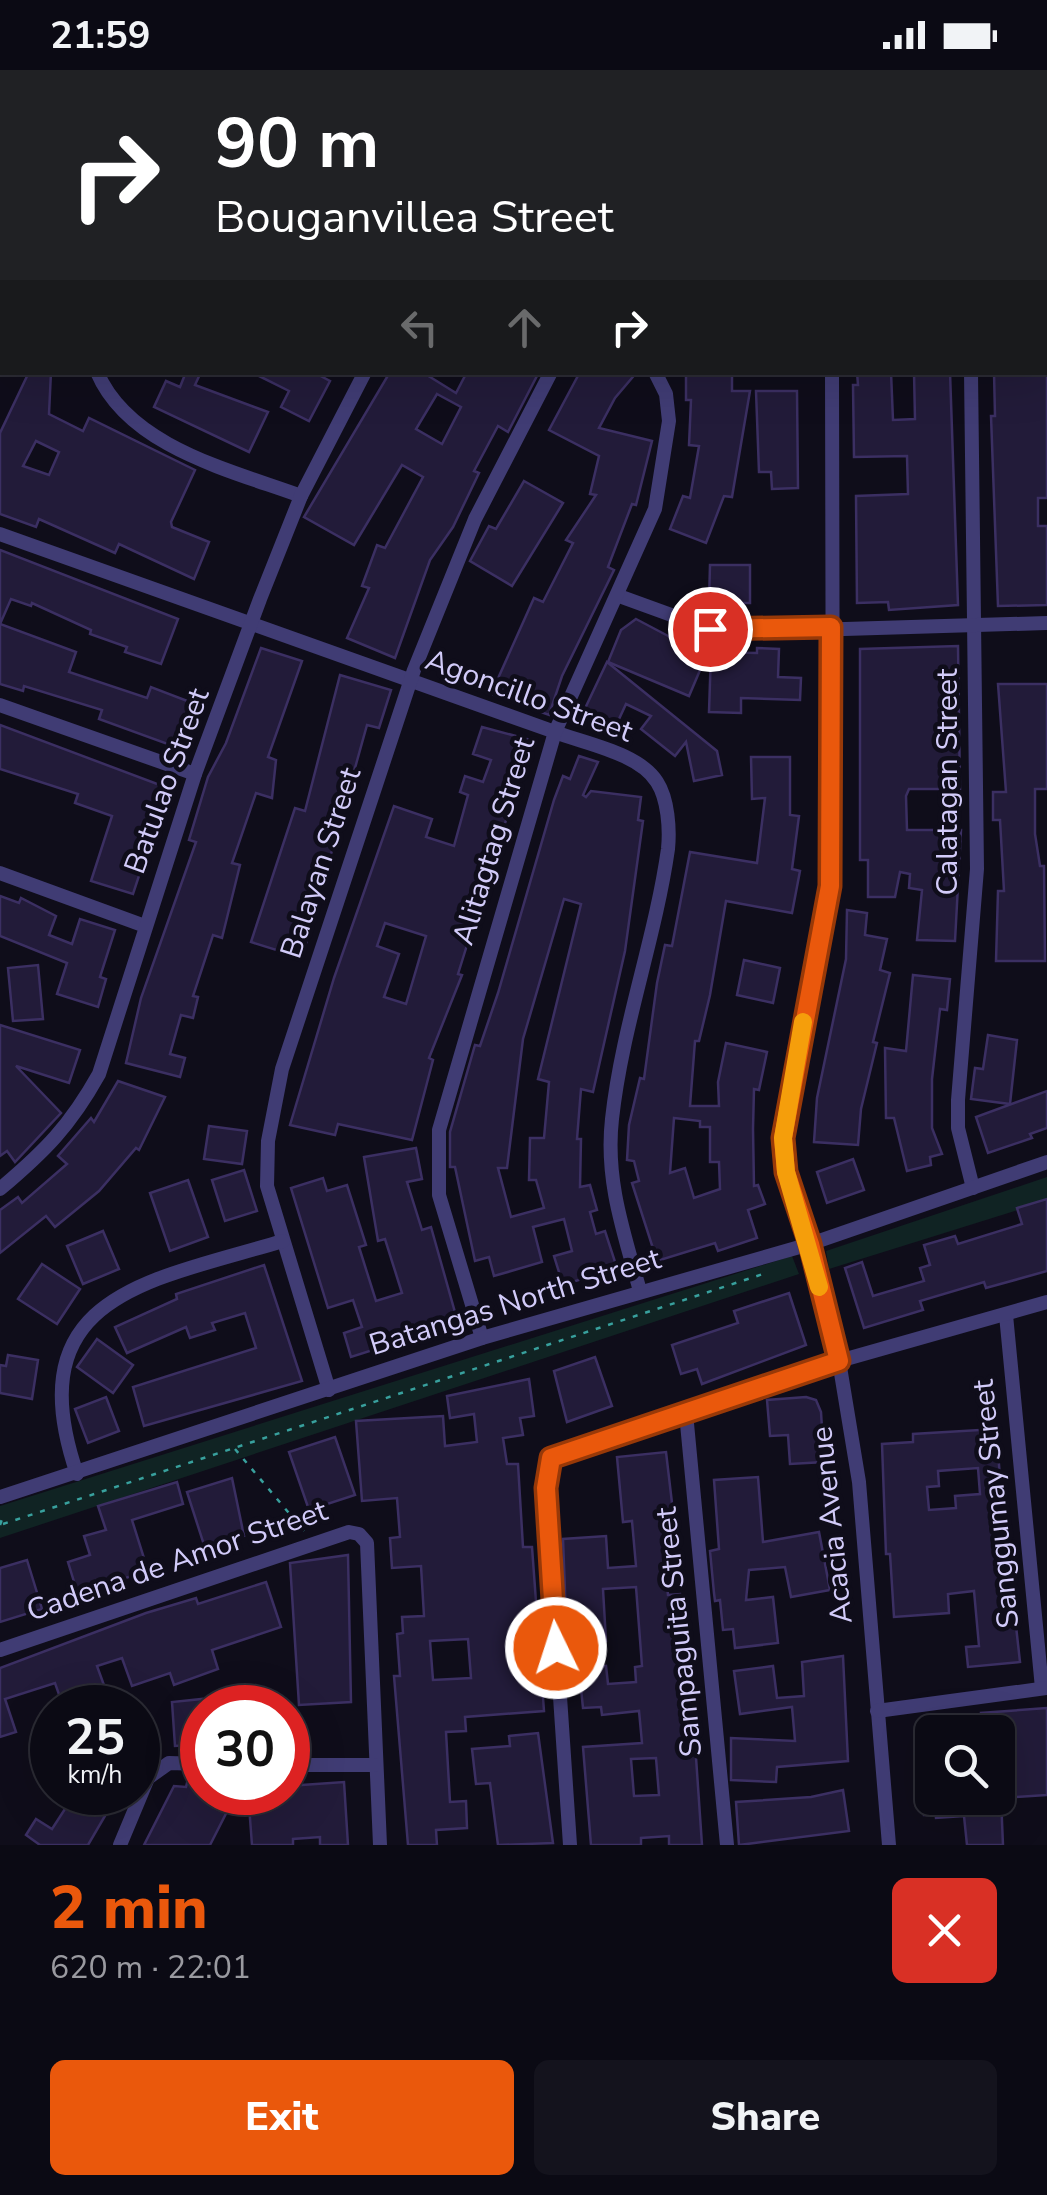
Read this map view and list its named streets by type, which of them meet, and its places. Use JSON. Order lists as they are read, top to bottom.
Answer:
{
  "streets": {
    "street": [
      "Agoncillo Street",
      "Batulao Street",
      "Calatagan Street",
      "Alitagtag Street",
      "Balayan Street",
      "Batangas North Street",
      "Sanggumay Street",
      "Acacia Avenue",
      "Cadena de Amor Street",
      "Sampaguita Street"
    ]
  },
  "crossings": [
    ["Agoncillo Street", "Batulao Street"],
    ["Agoncillo Street", "Alitagtag Street"],
    ["Agoncillo Street", "Balayan Street"],
    ["Agoncillo Street", "Batangas North Street"],
    ["Calatagan Street", "Batangas North Street"],
    ["Alitagtag Street", "Batangas North Street"],
    ["Balayan Street", "Batangas North Street"],
    ["Batangas North Street", "Acacia Avenue"]
  ],
  "page": {
    "status": "21:59",
    "turn": ["90 m", "Bouganvillea Street"],
    "speed": "25 km/h",
    "limit": "30",
    "heading": ["2 min", "620 m · 22:01"],
    "buttons": ["Exit", "Share"]
  }
}
